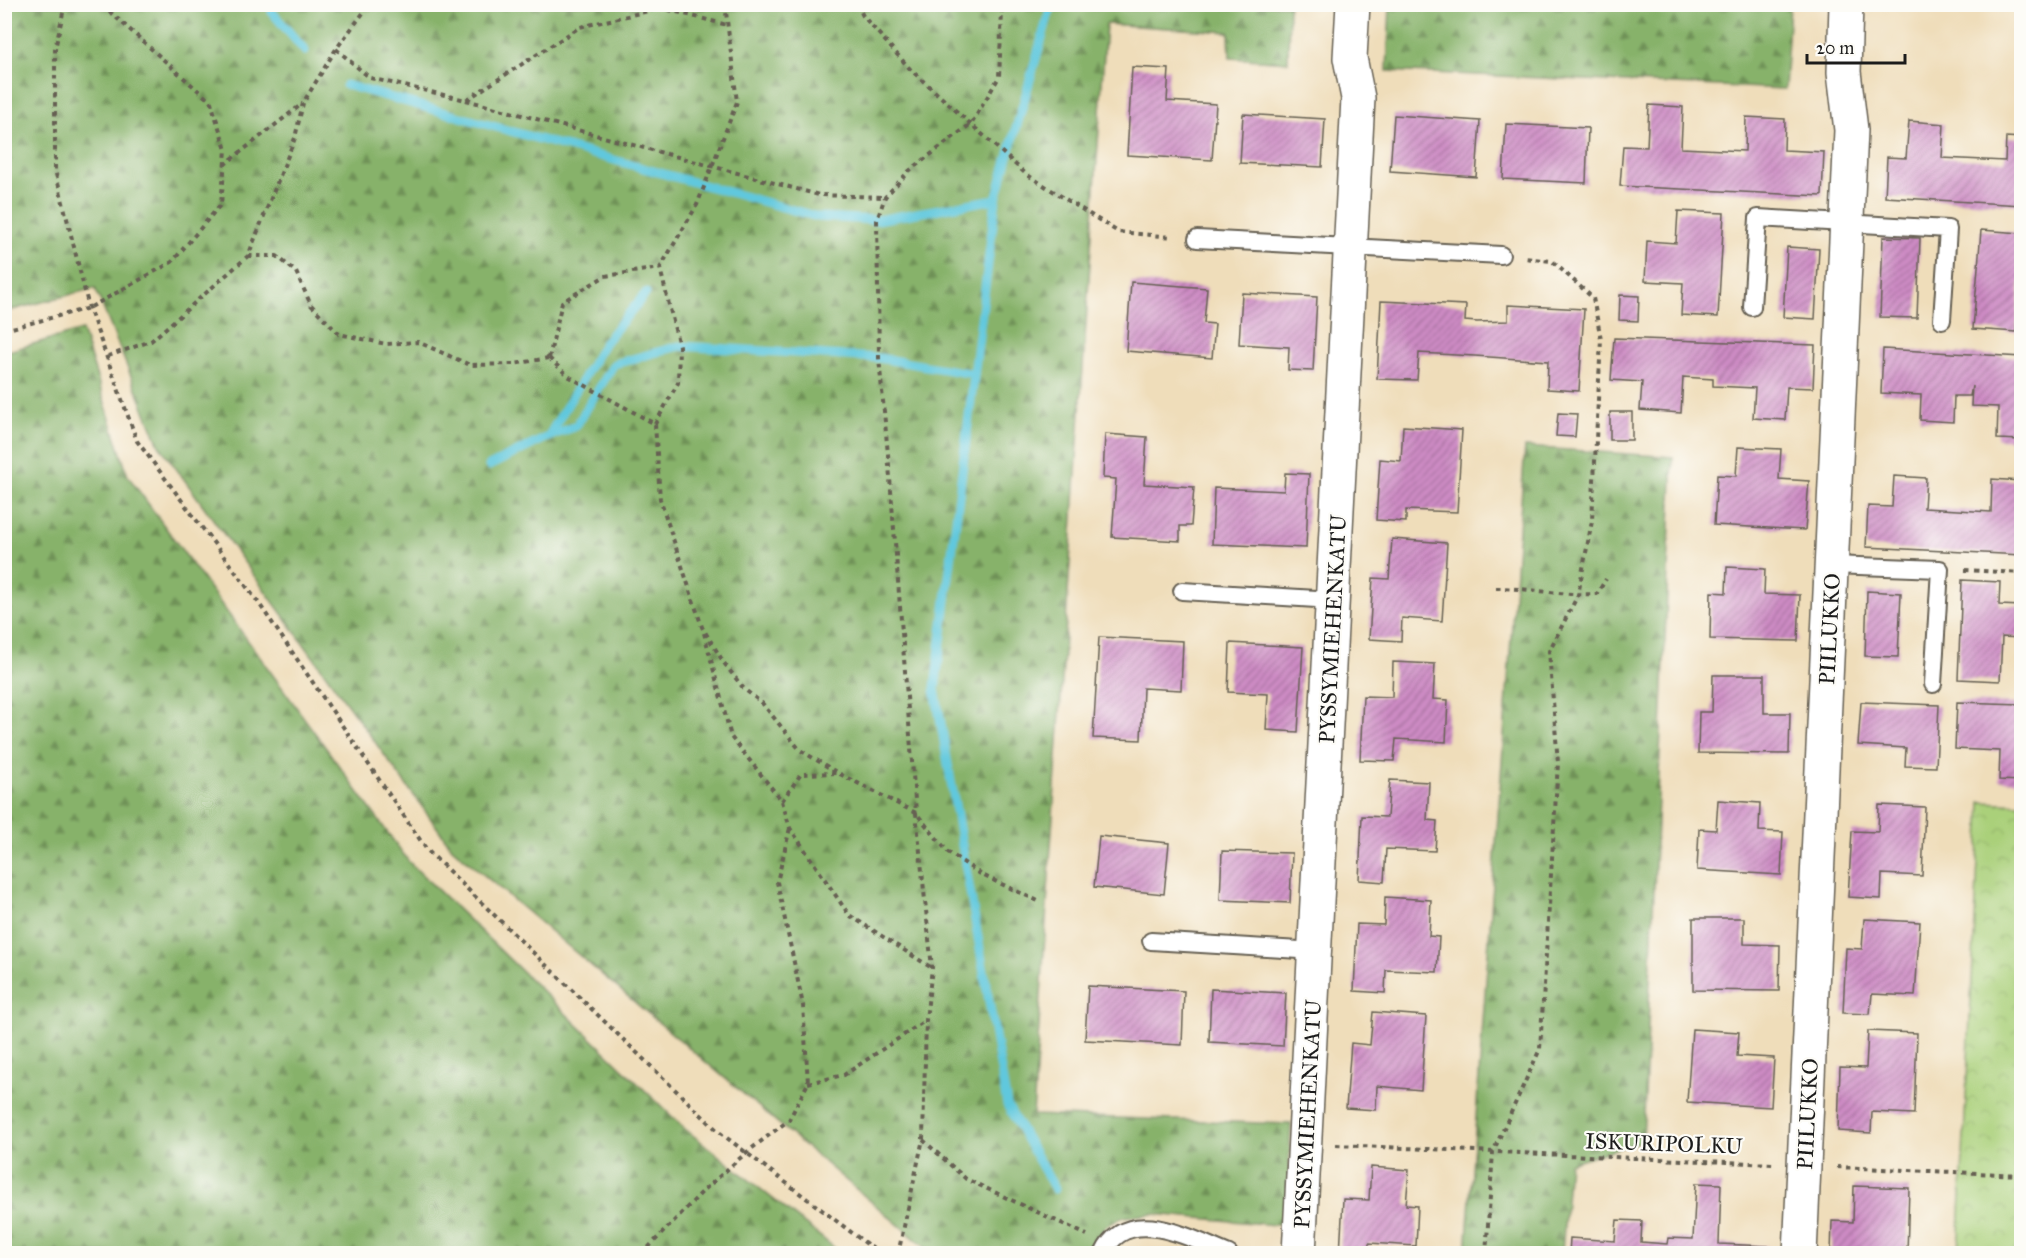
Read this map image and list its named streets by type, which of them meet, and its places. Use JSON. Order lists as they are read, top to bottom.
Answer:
{
  "streets": {
    "street": ["PYSSYMIEHENKATU", "PIILUKKO"],
    "path": ["ISKURIPOLKU"]
  },
  "crossings": [
    ["PYSSYMIEHENKATU", "ISKURIPOLKU"],
    ["PIILUKKO", "ISKURIPOLKU"]
  ],
  "scale_bar": "20 m"
}
